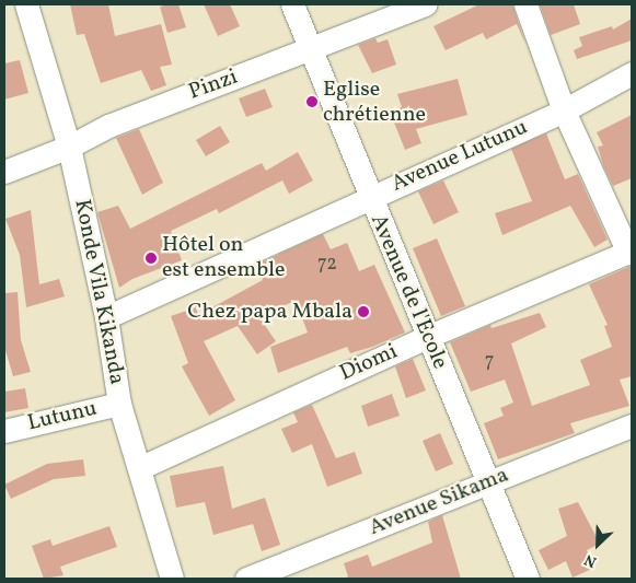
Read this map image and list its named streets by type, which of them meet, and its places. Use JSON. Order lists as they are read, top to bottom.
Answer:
{
  "streets": {
    "street": [
      "Pinzi",
      "Avenue Lutunu",
      "Konde Vila Kikanda",
      "Avenue de l'Ecole",
      "Diomi",
      "Lutunu",
      "Avenue Sikama"
    ]
  },
  "crossings": [
    ["Pinzi", "Konde Vila Kikanda"],
    ["Pinzi", "Avenue de l'Ecole"],
    ["Avenue Lutunu", "Konde Vila Kikanda"],
    ["Avenue Lutunu", "Avenue de l'Ecole"],
    ["Konde Vila Kikanda", "Diomi"],
    ["Konde Vila Kikanda", "Lutunu"],
    ["Avenue de l'Ecole", "Diomi"],
    ["Avenue de l'Ecole", "Avenue Sikama"]
  ],
  "places": ["Eglise chrétienne", "Hôtel on est ensemble", "Chez papa Mbala"],
  "house_numbers": ["72", "7"],
  "north": "bottom left"
}
